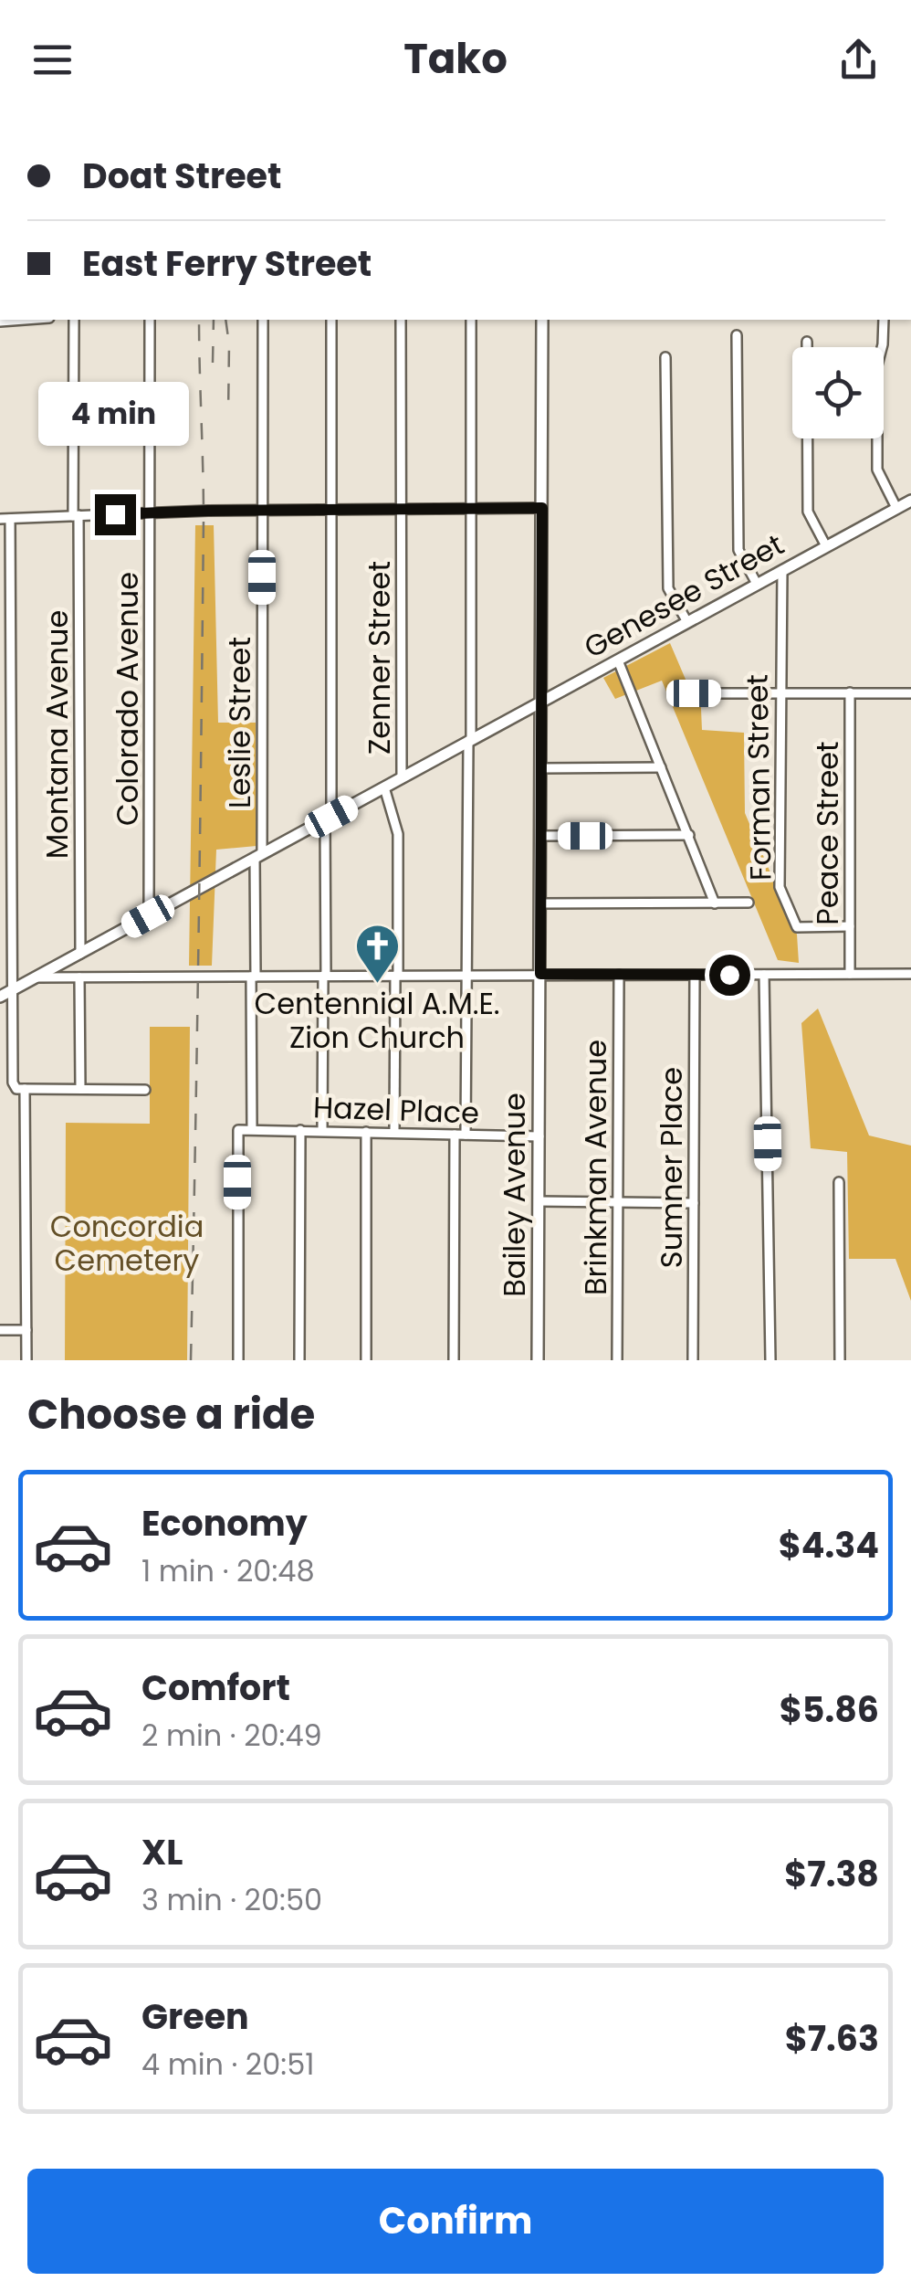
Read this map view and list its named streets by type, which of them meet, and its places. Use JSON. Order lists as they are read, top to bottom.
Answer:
{
  "streets": {
    "main road": ["Genesee Street", "Bailey Avenue"],
    "street": [
      "Zenner Street",
      "Colorado Avenue",
      "Leslie Street",
      "Montana Avenue",
      "Forman Street",
      "Peace Street",
      "Hazel Place",
      "Brinkman Avenue",
      "Sumner Place"
    ]
  },
  "crossings": [
    ["Genesee Street", "Zenner Street"],
    ["Genesee Street", "Colorado Avenue"],
    ["Genesee Street", "Leslie Street"],
    ["Genesee Street", "Montana Avenue"],
    ["Genesee Street", "Forman Street"],
    ["Genesee Street", "Bailey Avenue"],
    ["Leslie Street", "Hazel Place"],
    ["Forman Street", "Peace Street"],
    ["Hazel Place", "Bailey Avenue"]
  ],
  "parks": ["Concordia Cemetery"],
  "places": {
    "church": ["Centennial A.M.E. Zion Church"]
  },
  "page": {
    "header": "Tako",
    "banner": ["Doat Street", "East Ferry Street"],
    "bubble": "4 min",
    "heading": "Choose a ride",
    "list": [
      {
        "name": "Economy",
        "note": "1 min · 20:48",
        "value": "$4.34"
      },
      {
        "name": "Comfort",
        "note": "2 min · 20:49",
        "value": "$5.86"
      },
      {
        "name": "XL",
        "note": "3 min · 20:50",
        "value": "$7.38"
      },
      {
        "name": "Green",
        "note": "4 min · 20:51",
        "value": "$7.63"
      }
    ],
    "buttons": "Confirm"
  }
}
